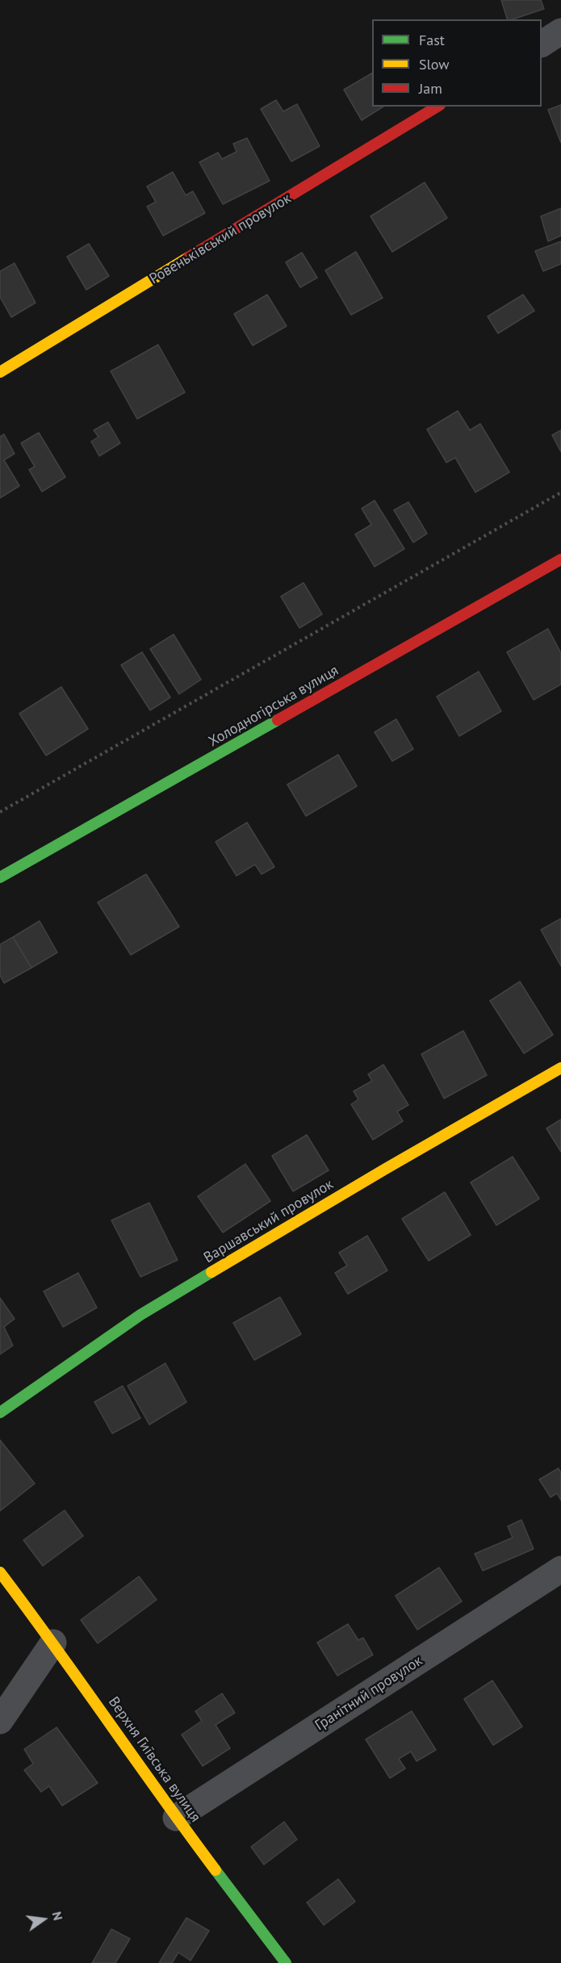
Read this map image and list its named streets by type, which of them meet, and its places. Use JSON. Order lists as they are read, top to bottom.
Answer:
{
  "streets": {
    "street": [
      "Ровеньківський провулок",
      "Холодногірська вулиця",
      "Варшавський провулок",
      "Гранітний провулок",
      "Верхня Гиївська вулиця"
    ]
  },
  "crossings": [
    ["Гранітний провулок", "Верхня Гиївська вулиця"]
  ],
  "legend": ["Fast", "Slow", "Jam"],
  "north": "right"
}
